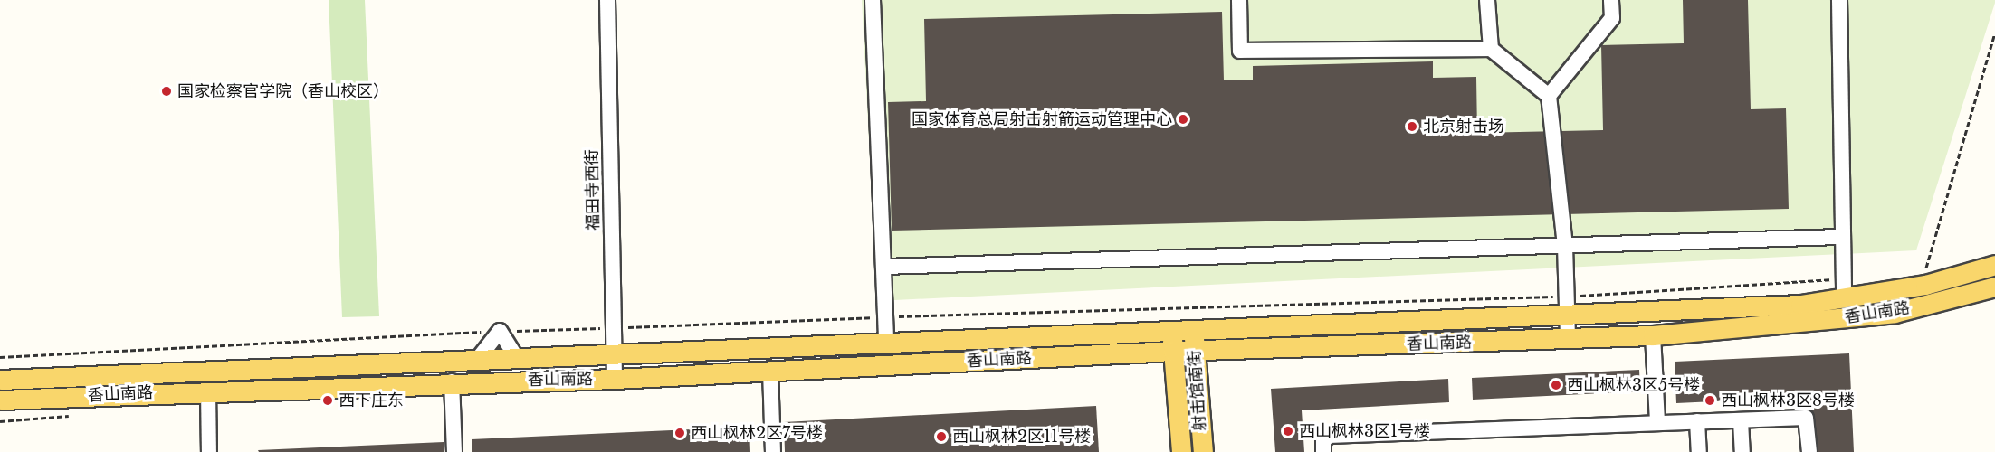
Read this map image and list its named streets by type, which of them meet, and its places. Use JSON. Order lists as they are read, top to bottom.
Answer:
{
  "streets": {
    "main road": ["香山南路", "射击馆南街"],
    "street": ["福田寺西街"]
  },
  "crossings": [
    ["福田寺西街", "香山南路"],
    ["香山南路", "射击馆南街"]
  ],
  "places": [
    "国家检察官学院（香山校区）",
    "国家体育总局射击射箭运动管理中心",
    "北京射击场",
    "西山枫林3区5号楼",
    "西下庄东",
    "西山枫林3区8号楼",
    "西山枫林3区1号楼",
    "西山枫林2区7号楼",
    "西山枫林2区11号楼"
  ]
}
